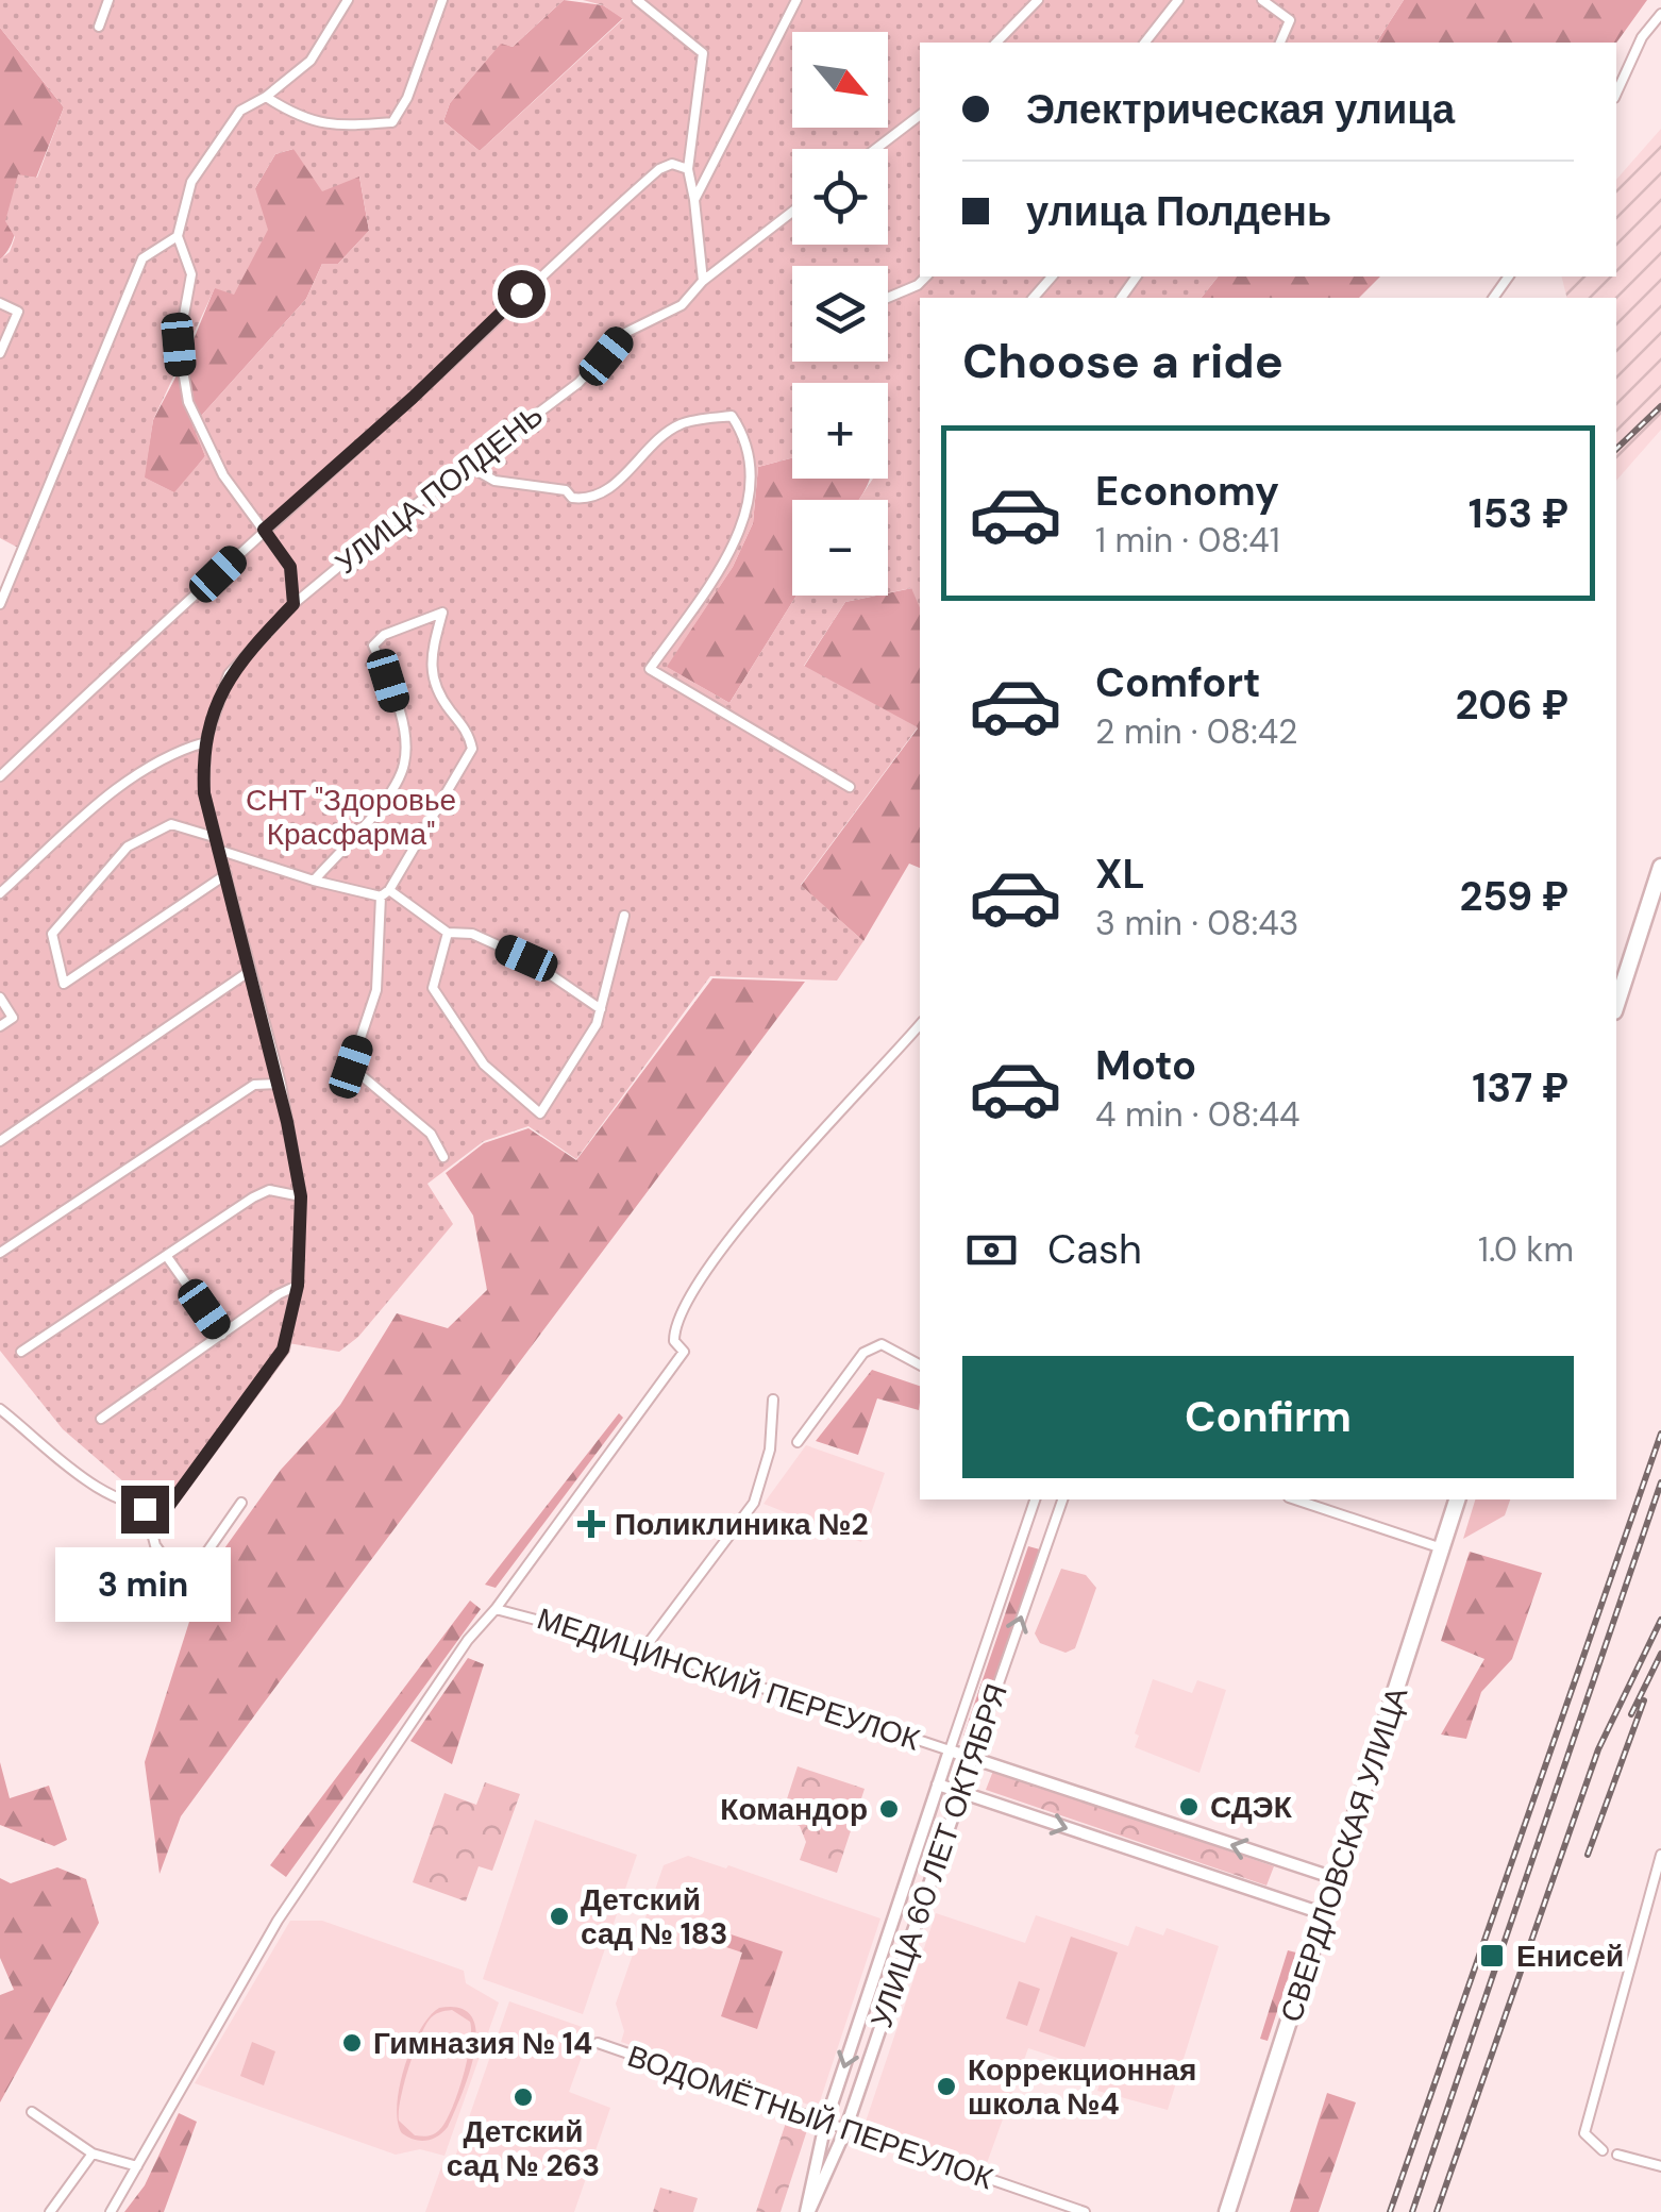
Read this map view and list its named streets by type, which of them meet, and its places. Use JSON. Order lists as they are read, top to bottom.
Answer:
{
  "streets": {
    "highway": ["СВЕРДЛОВСКАЯ УЛИЦА"],
    "main road": ["МЕДИЦИНСКИЙ ПЕРЕУЛОК", "УЛИЦА 60 ЛЕТ ОКТЯБРЯ"],
    "street": ["УЛИЦА ПОЛДЕНЬ", "ВОДОМЁТНЫЙ ПЕРЕУЛОК"]
  },
  "crossings": [
    ["МЕДИЦИНСКИЙ ПЕРЕУЛОК", "СВЕРДЛОВСКАЯ УЛИЦА"],
    ["МЕДИЦИНСКИЙ ПЕРЕУЛОК", "УЛИЦА 60 ЛЕТ ОКТЯБРЯ"],
    ["УЛИЦА 60 ЛЕТ ОКТЯБРЯ", "ВОДОМЁТНЫЙ ПЕРЕУЛОК"]
  ],
  "parks": ["СНТ \"Здоровье Красфарма\""],
  "places": {
    "health": ["Поликлиника №2"],
    "other": [
      "СДЭК",
      "Командор",
      "Детский сад № 183",
      "Гимназия № 14",
      "Коррекционная школа №4",
      "Детский сад № 263"
    ],
    "transit": ["Енисей"]
  },
  "north": "bottom right",
  "page": {
    "map_buttons": ["+", "−"],
    "banner": ["Электрическая улица", "улица Полдень"],
    "heading": "Choose a ride",
    "list": [
      {
        "name": "Economy",
        "note": "1 min · 08:41",
        "value": "153 ₽"
      },
      {
        "name": "Comfort",
        "note": "2 min · 08:42",
        "value": "206 ₽"
      },
      {
        "name": "XL",
        "note": "3 min · 08:43",
        "value": "259 ₽"
      },
      {
        "name": "Moto",
        "note": "4 min · 08:44",
        "value": "137 ₽"
      }
    ],
    "pay": ["Cash", "1.0 km"],
    "buttons": "Confirm",
    "bubble": "3 min"
  }
}
